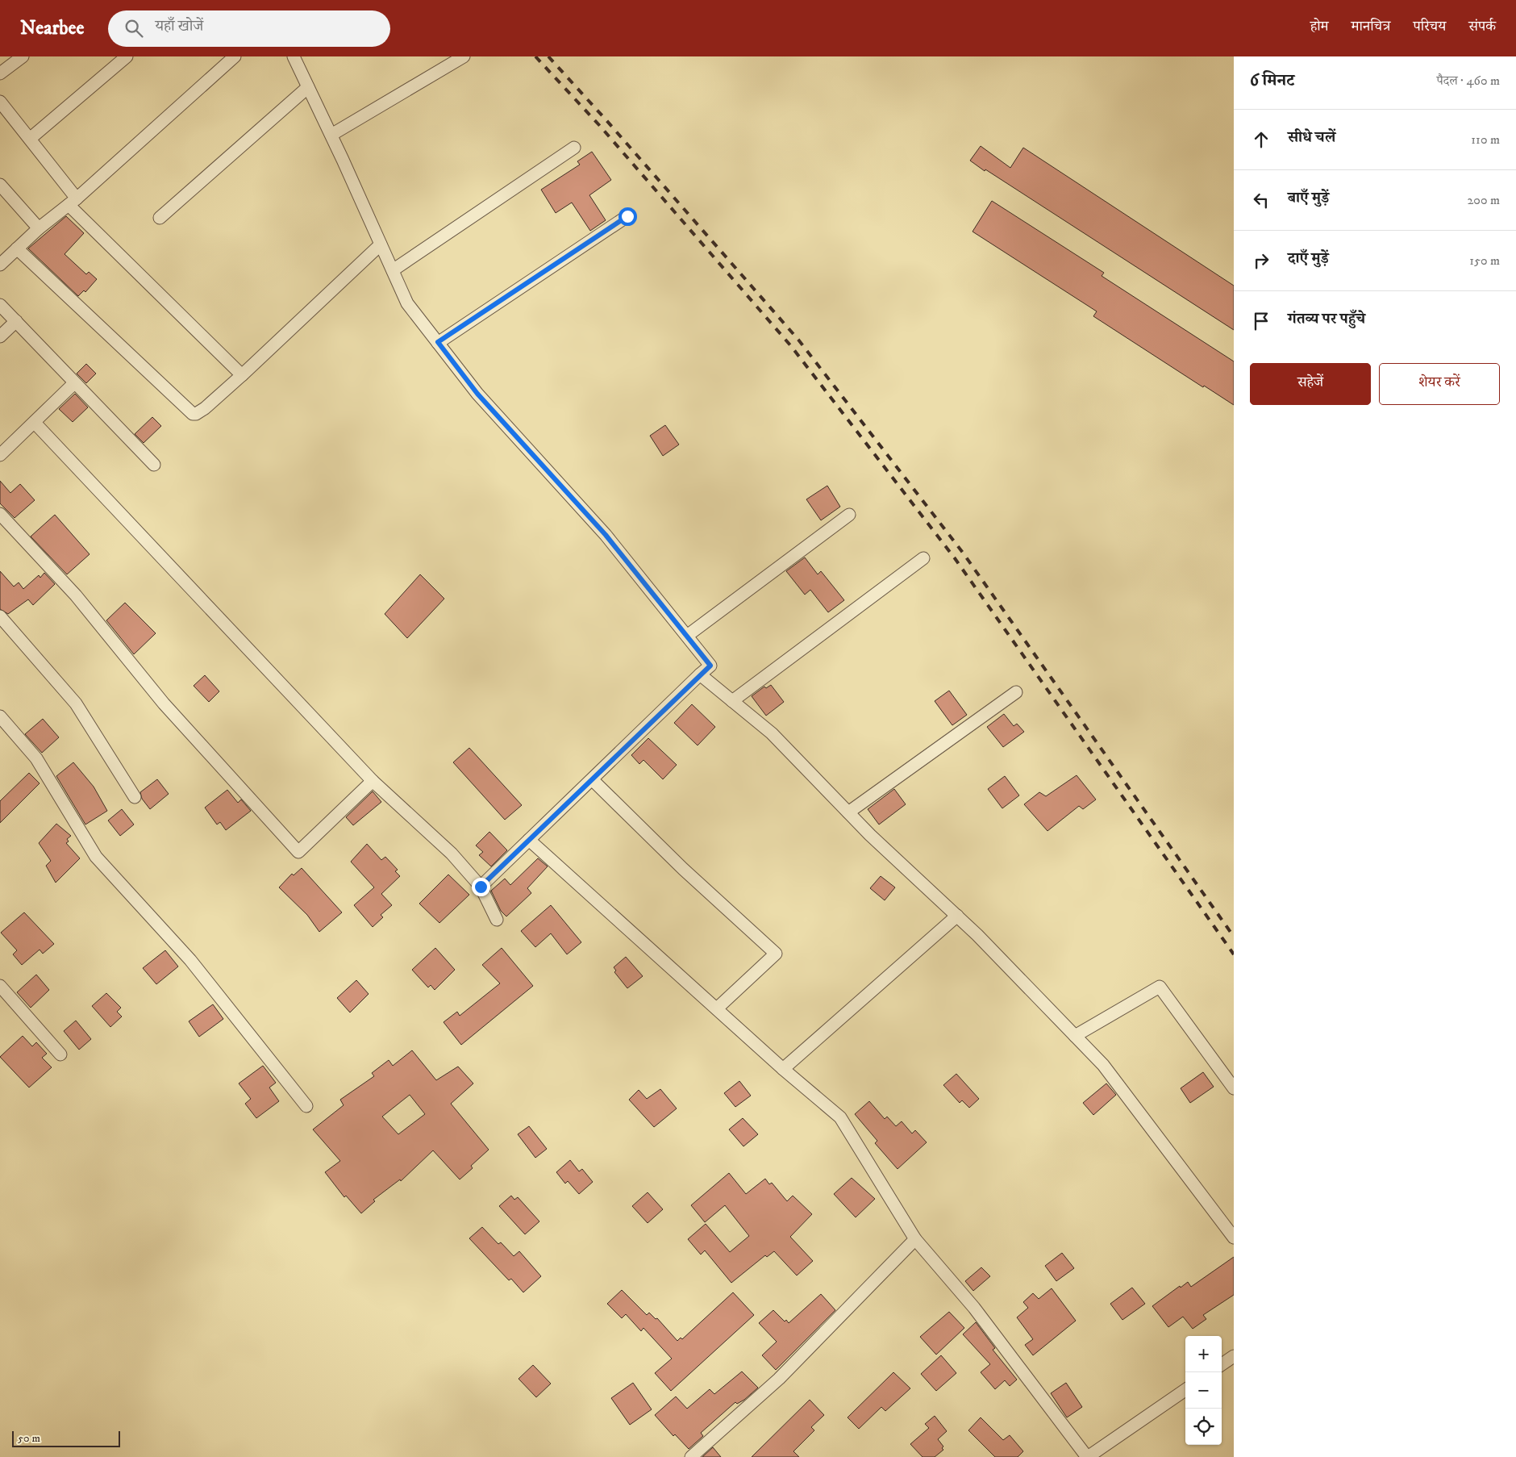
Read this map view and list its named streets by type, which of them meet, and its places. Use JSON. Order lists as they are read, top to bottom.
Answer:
{
  "scale_bar": "50 m",
  "page": {
    "header": "Nearbee",
    "search": "यहाँ खोजें",
    "nav": [
      "होम",
      "मानचित्र",
      "परिचय",
      "संपर्क"
    ],
    "heading": ["6 मिनट", "पैदल · 460 m"],
    "list": [
      ["सीधे चलें", "110 m"],
      ["बाएँ मुड़ें", "200 m"],
      ["दाएँ मुड़ें", "150 m"],
      "गंतव्य पर पहुँचे"
    ],
    "buttons": ["सहेजें", "शेयर करें"],
    "map_buttons": ["+", "−"],
    "scale": "50 m"
  }
}
